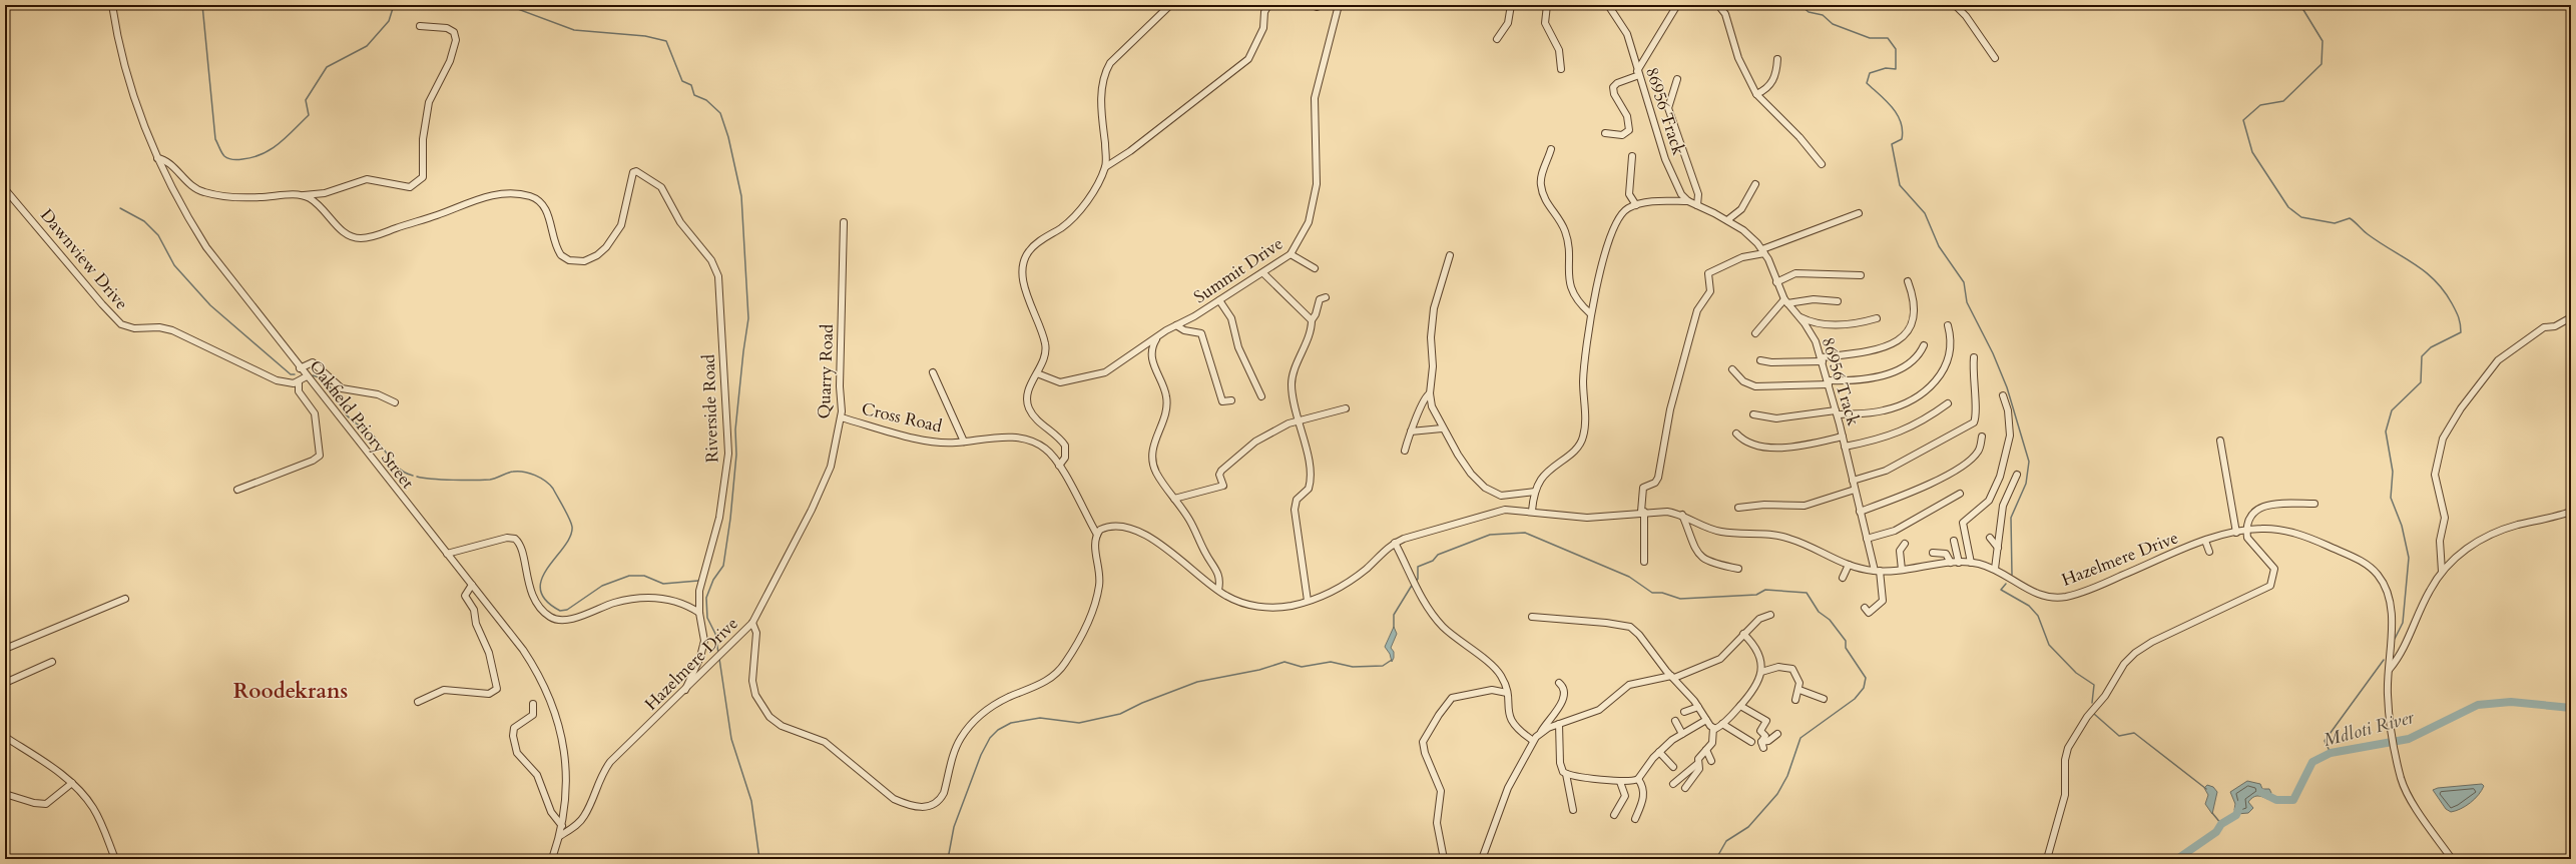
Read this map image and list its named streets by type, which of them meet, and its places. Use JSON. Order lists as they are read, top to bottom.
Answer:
{
  "streets": {
    "street": [
      "86956 Track",
      "Dawnview Drive",
      "Summit Drive",
      "Quarry Road",
      "Riverside Road",
      "Cross Road",
      "Oakfield Priory Street",
      "Hazelmere Drive"
    ]
  },
  "crossings": [
    ["86956 Track", "Hazelmere Drive"],
    ["Quarry Road", "Cross Road"],
    ["Quarry Road", "Hazelmere Drive"],
    ["Riverside Road", "Hazelmere Drive"],
    ["Cross Road", "Hazelmere Drive"],
    ["Oakfield Priory Street", "Hazelmere Drive"]
  ],
  "districts": ["Roodekrans"],
  "water": ["Mdloti River"]
}
